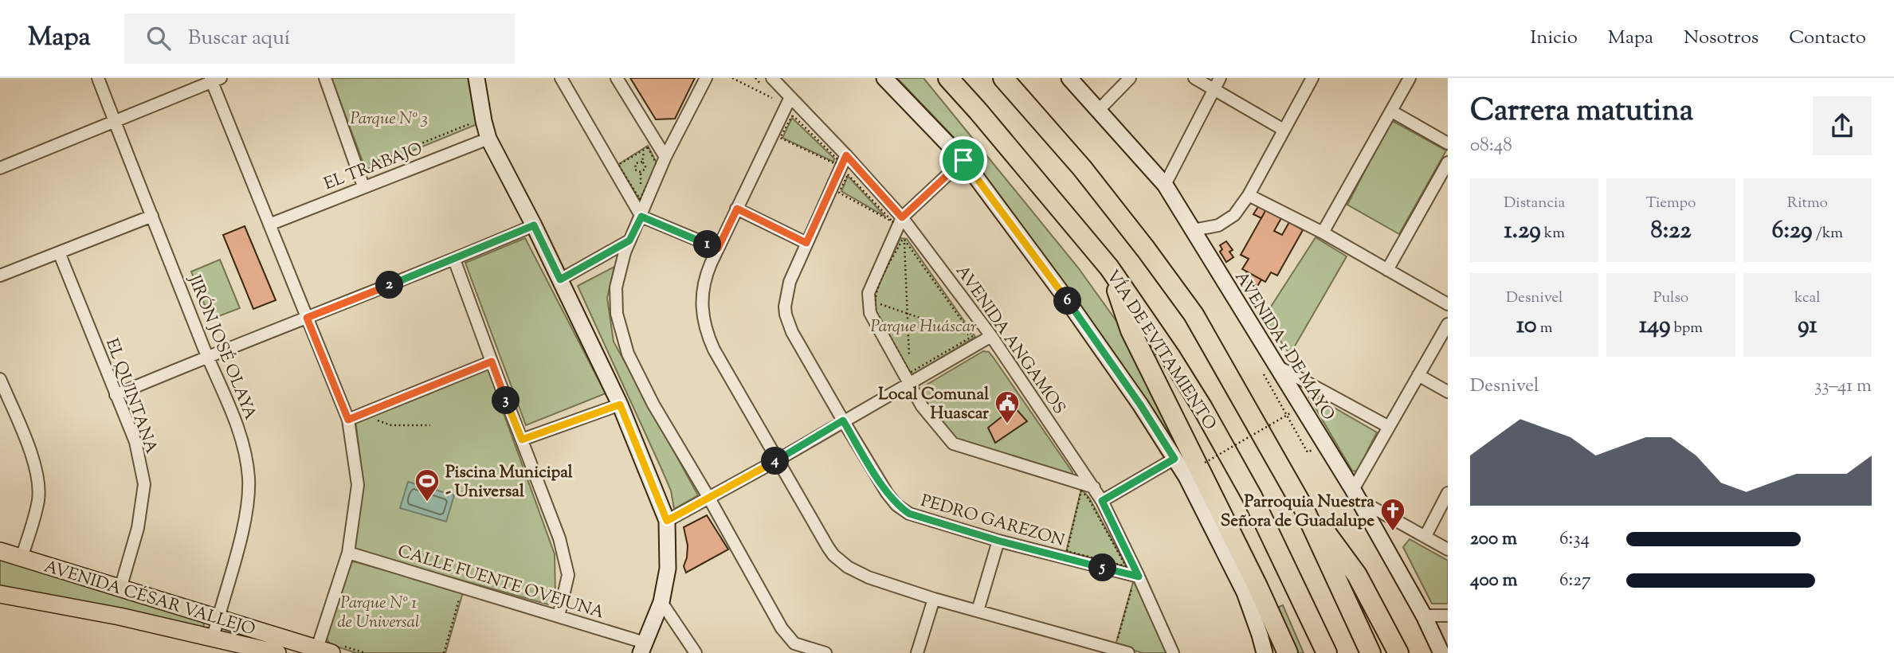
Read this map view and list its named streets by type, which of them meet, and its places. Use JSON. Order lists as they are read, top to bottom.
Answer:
{
  "streets": {
    "highway": ["VÍA DE EVITAMIENTO"],
    "main road": ["AVENIDA CÉSAR VALLEJO"],
    "street": [
      "EL TRABAJO",
      "AVENIDA ANGAMOS",
      "AVENIDA 1 DE MAYO",
      "JIRÓN JOSÉ OLAYA",
      "EL QUINTANA",
      "PEDRO GAREZON",
      "CALLE FUENTE OVEJUNA"
    ]
  },
  "crossings": [
    ["AVENIDA ANGAMOS", "PEDRO GAREZON"],
    ["JIRÓN JOSÉ OLAYA", "AVENIDA CÉSAR VALLEJO"],
    ["EL QUINTANA", "AVENIDA CÉSAR VALLEJO"]
  ],
  "parks": ["Parque Nº 3", "Parque Huáscar", "Parque Nº 1 de Universal"],
  "places": {
    "public building": ["Local Comunal Huascar"],
    "sports": ["Piscina Municipal - Universal"],
    "church": ["Parroquia Nuestra Señora de Guadalupe"]
  },
  "page": {
    "header": "Mapa",
    "search": "Buscar aquí",
    "nav": [
      "Inicio",
      "Mapa",
      "Nosotros",
      "Contacto"
    ],
    "heading": ["Carrera matutina", "08:48"],
    "stats": [
      ["Distancia", "1.29 km"],
      ["Tiempo", "8:22"],
      ["Ritmo", "6:29 /km"],
      ["Desnivel", "10 m"],
      ["Pulso", "149 bpm"],
      ["kcal", "91"]
    ],
    "pins": [
      "1",
      "2",
      "6",
      "3",
      "4",
      "5"
    ],
    "chart": ["Desnivel", "33–41 m"],
    "list": [
      {
        "name": "200 m",
        "note": "6:34"
      },
      {
        "name": "400 m",
        "note": "6:27"
      }
    ]
  }
}
